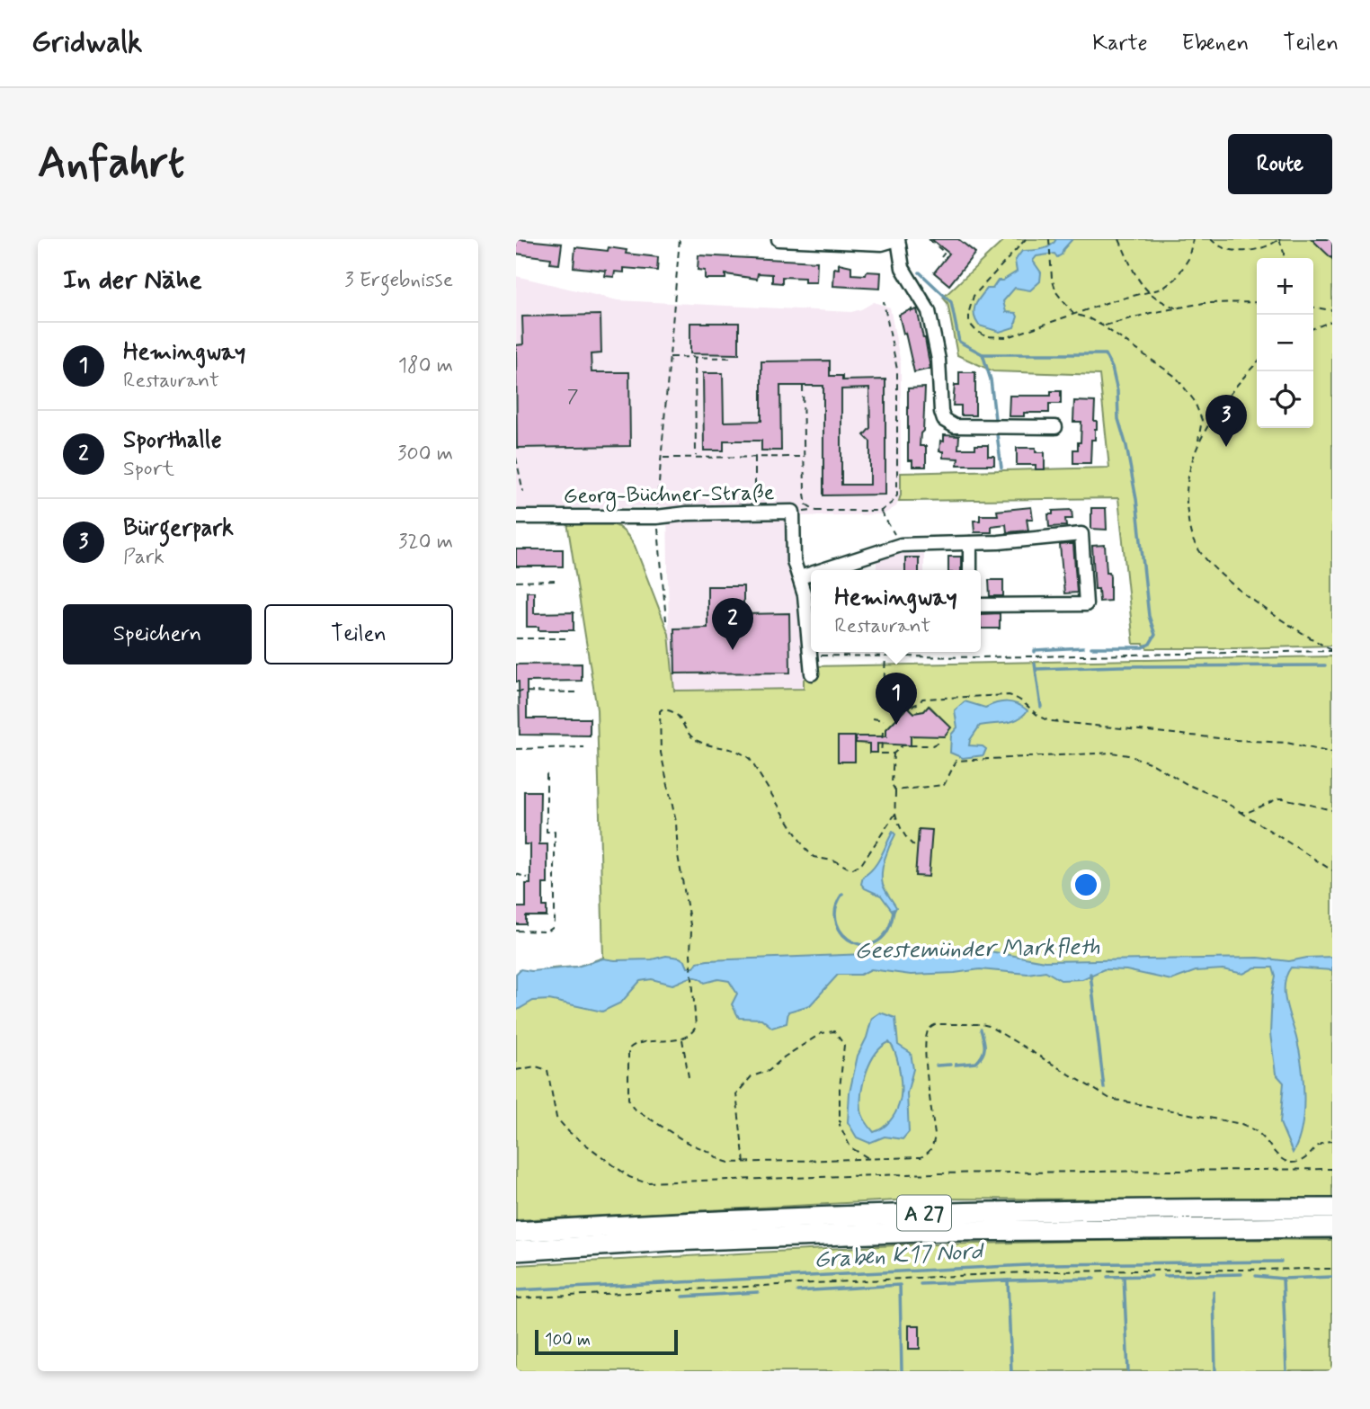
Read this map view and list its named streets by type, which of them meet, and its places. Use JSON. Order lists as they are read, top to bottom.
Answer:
{
  "streets": {
    "highway": ["A 27"],
    "street": ["Georg-Büchner-Straße"]
  },
  "water": ["Geestemünder Markfleth", "Graben K17 Nord"],
  "house_numbers": ["7"],
  "scale_bar": "100 m",
  "page": {
    "header": "Gridwalk",
    "nav": ["Karte", "Ebenen", "Teilen"],
    "buttons": [
      "Route",
      ["Speichern", "Teilen"]
    ],
    "title": "Anfahrt",
    "heading": ["In der Nähe", "3 Ergebnisse"],
    "map_buttons": ["+", "−"],
    "list": [
      {
        "mark": "1",
        "name": "Hemingway",
        "note": "Restaurant",
        "value": "180 m"
      },
      {
        "mark": "2",
        "name": "Sporthalle",
        "note": "Sport",
        "value": "300 m"
      },
      {
        "mark": "3",
        "name": "Bürgerpark",
        "note": "Park",
        "value": "320 m"
      }
    ],
    "pins": ["3", "2", "1"],
    "popup": ["Hemingway", "Restaurant"],
    "scale": "100 m"
  }
}
